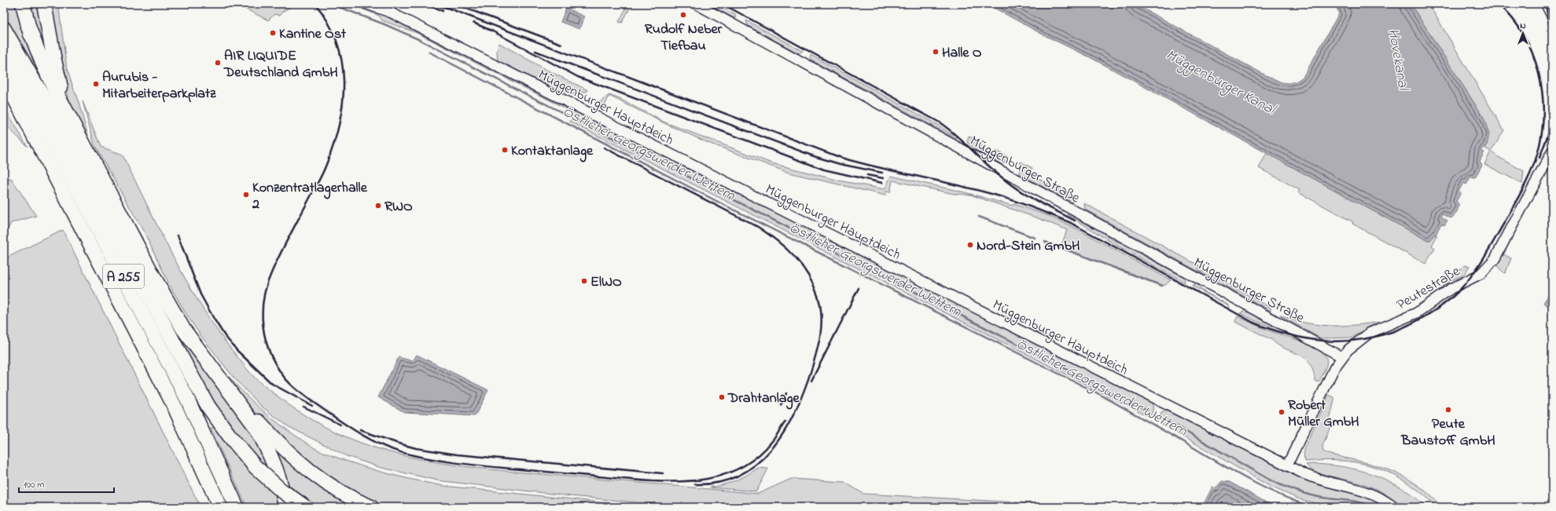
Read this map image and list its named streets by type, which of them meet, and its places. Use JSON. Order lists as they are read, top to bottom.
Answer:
{
  "streets": {
    "highway": ["A 255"],
    "street": ["Müggenburger Hauptdeich", "Müggenburger Straße", "Peutestraße"]
  },
  "crossings": [
    ["Müggenburger Hauptdeich", "Peutestraße"],
    ["Müggenburger Straße", "Peutestraße"]
  ],
  "water": ["Hovekanal", "Müggenburger Kanal", "Östlicher Georgswerder Wettern"],
  "places": [
    "Rudolf Neber Tiefbau",
    "Kantine Ost",
    "Halle O",
    "AIR LIQUIDE Deutschland GmbH",
    "Aurubis - Mitarbeiterparkplatz",
    "Kontaktanlage",
    "Konzentratlagerhalle 2",
    "RWO",
    "Nord-Stein GmbH",
    "ElWO",
    "Drahtanlage",
    "Peute Baustoff GmbH",
    "Robert Müller GmbH"
  ],
  "scale_bar": "100 m",
  "north": "top"
}
